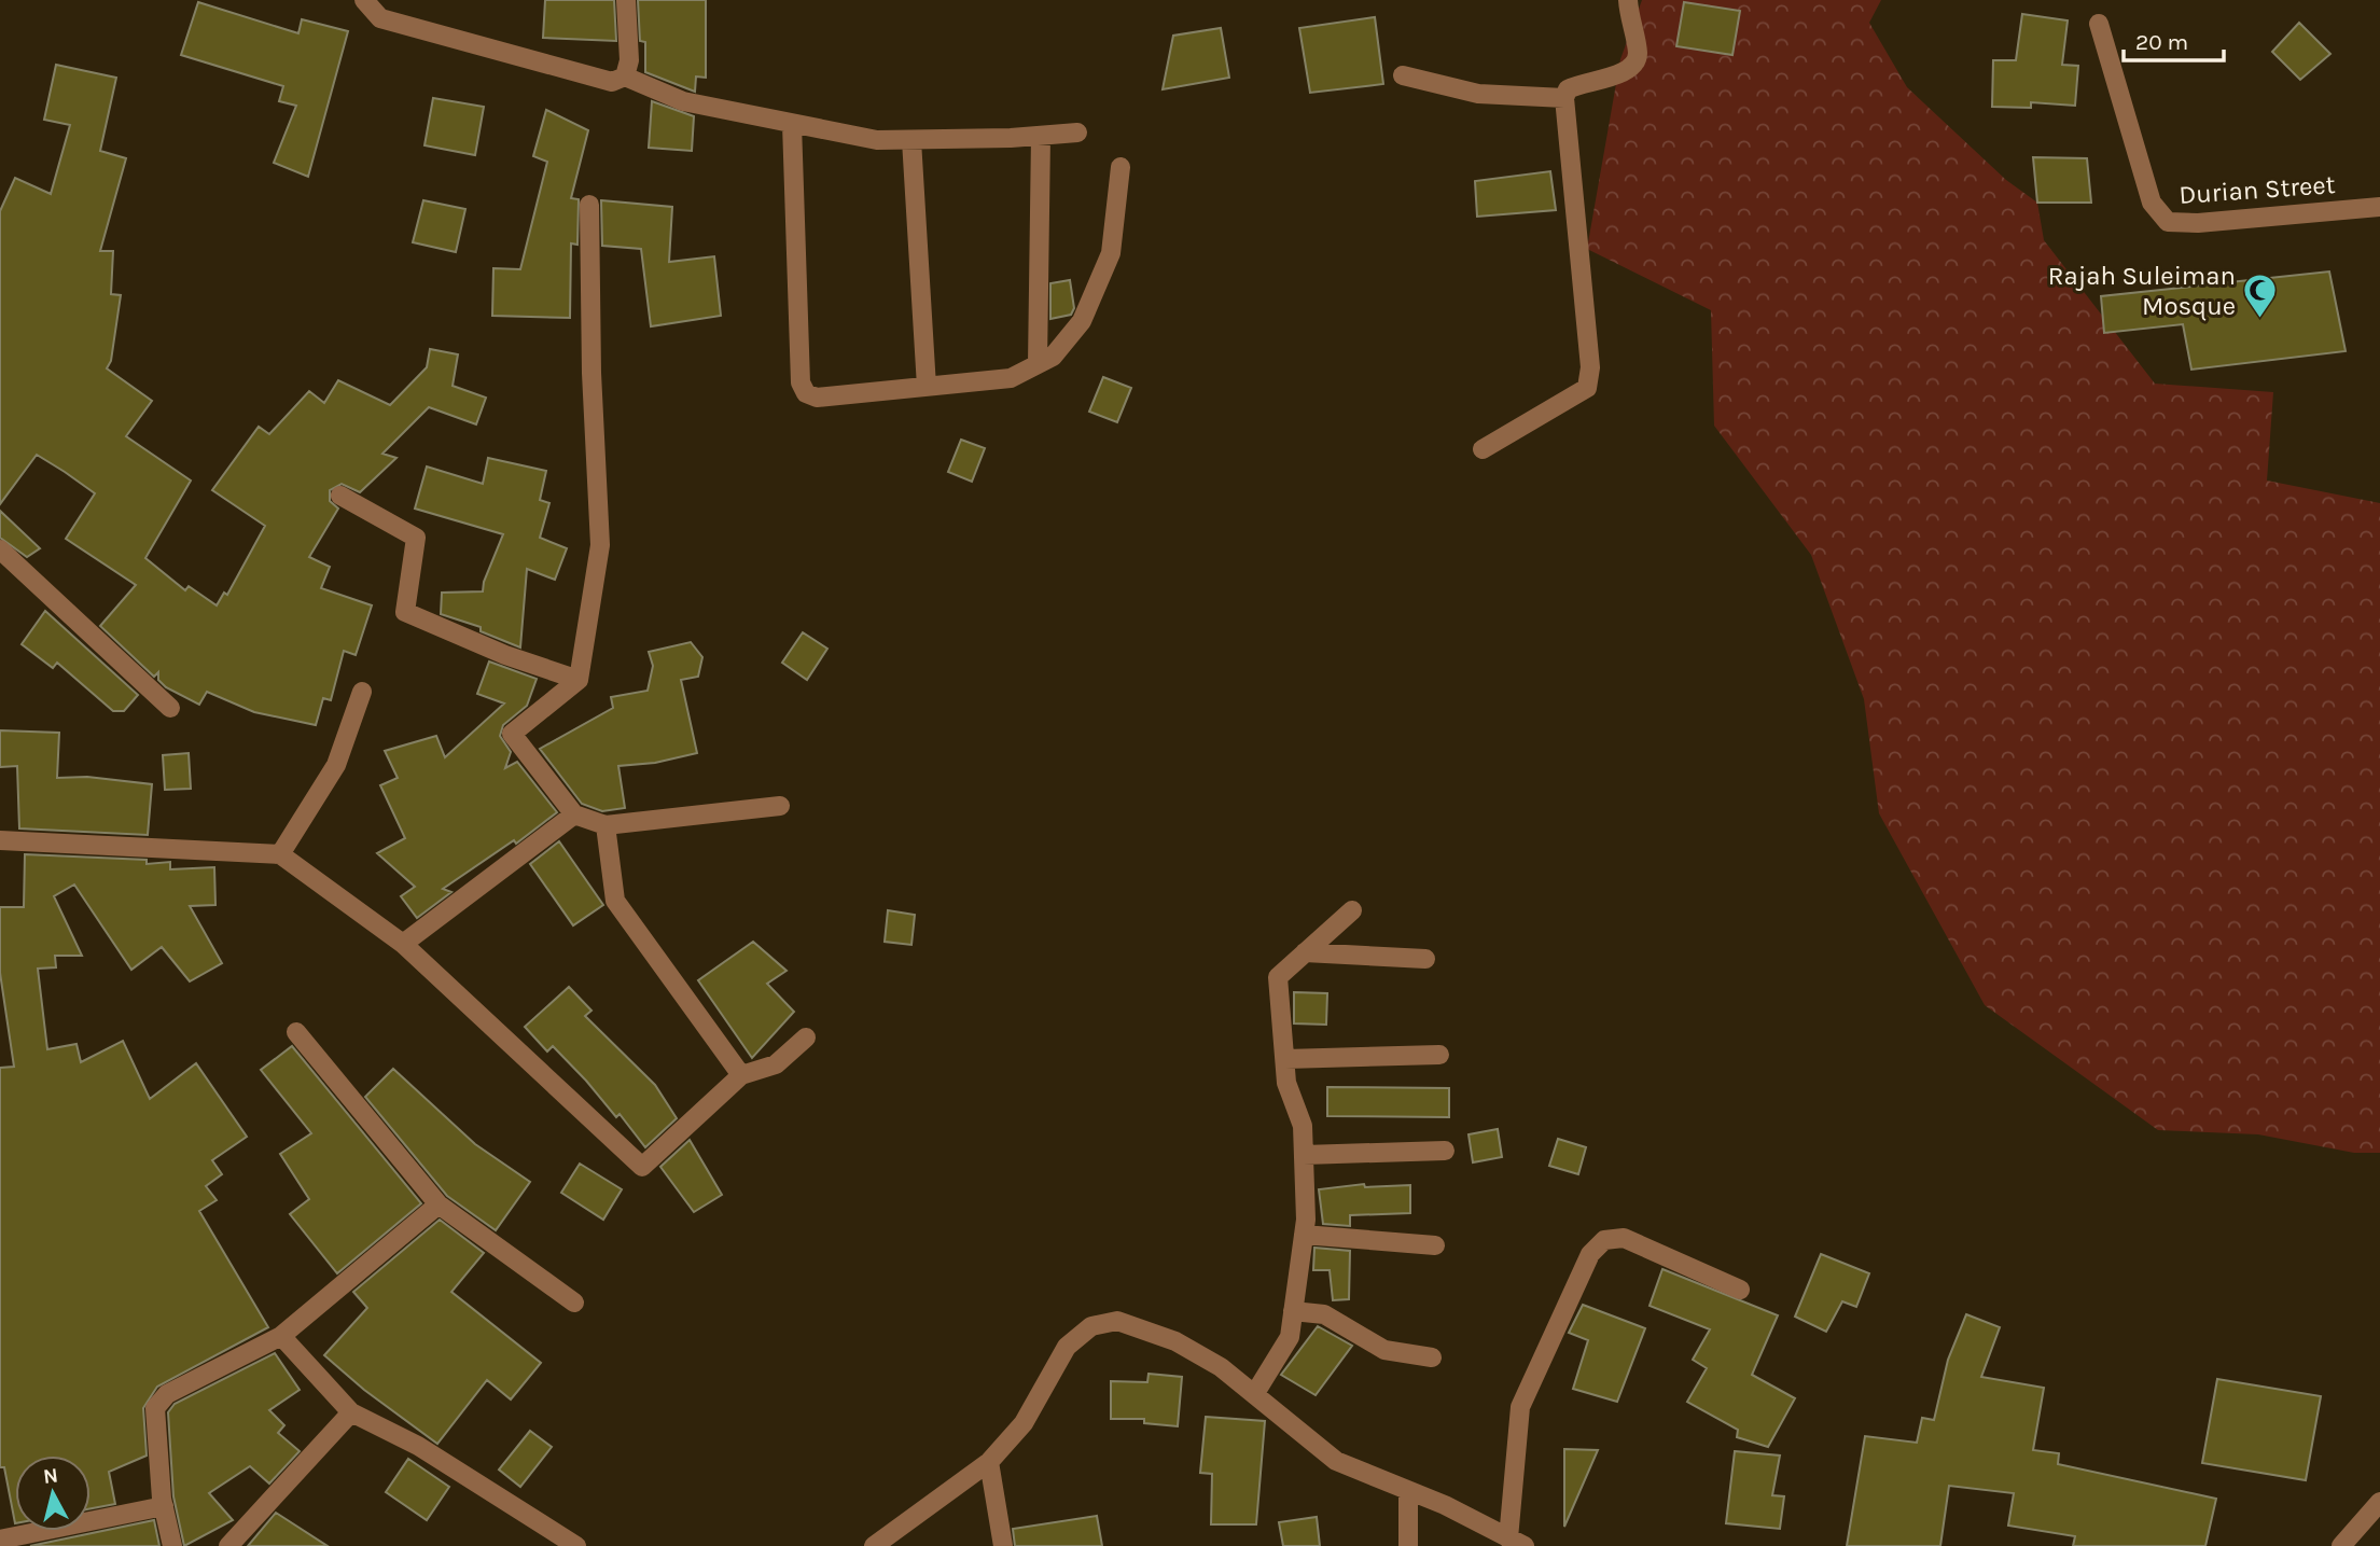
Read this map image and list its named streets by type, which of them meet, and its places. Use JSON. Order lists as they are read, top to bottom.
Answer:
{
  "streets": {
    "street": ["Durian Street"]
  },
  "places": {
    "mosque": ["Rajah Suleiman Mosque"]
  },
  "scale_bar": "20 m",
  "north": "top"
}
